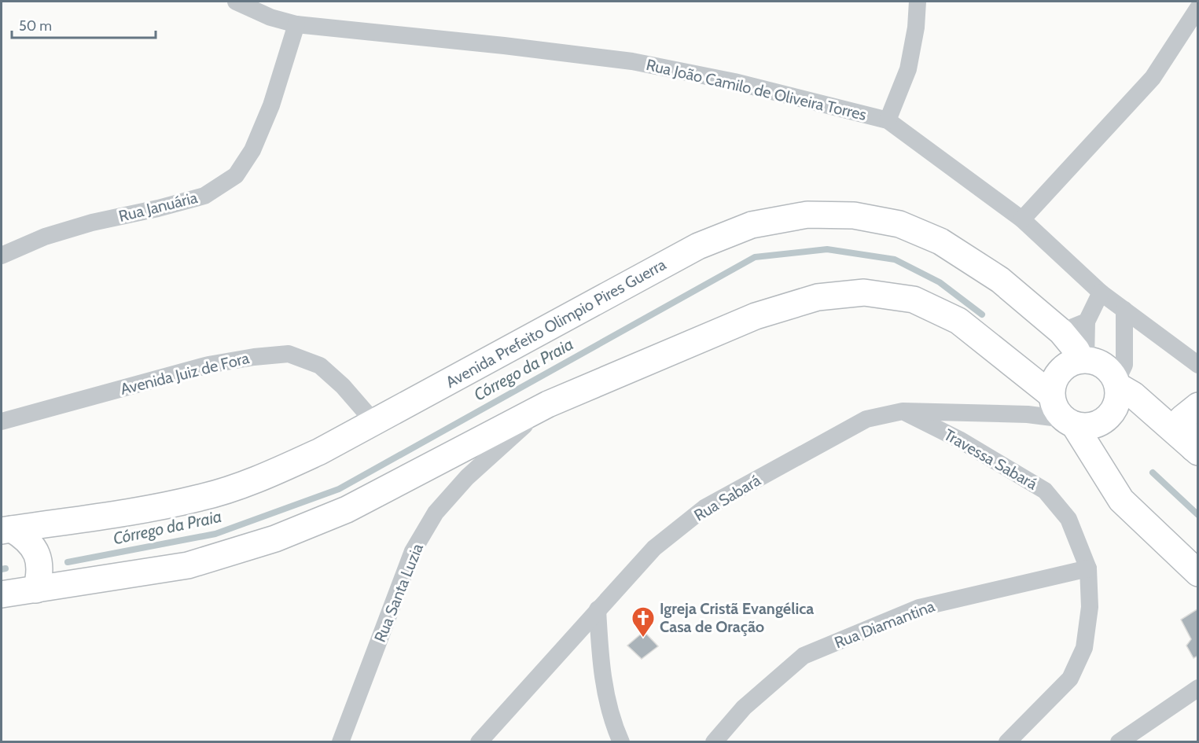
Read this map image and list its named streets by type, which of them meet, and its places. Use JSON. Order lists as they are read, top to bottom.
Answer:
{
  "streets": {
    "main road": ["Avenida Prefeito Olimpio Pires Guerra"],
    "street": [
      "Rua João Camilo de Oliveira Torres",
      "Rua Januária",
      "Avenida Juiz de Fora",
      "Travessa Sabará",
      "Rua Sabará",
      "Rua Santa Luzia",
      "Rua Diamantina"
    ]
  },
  "crossings": [
    ["Rua João Camilo de Oliveira Torres", "Rua Januária"],
    ["Avenida Prefeito Olimpio Pires Guerra", "Avenida Juiz de Fora"],
    ["Avenida Prefeito Olimpio Pires Guerra", "Rua Sabará"],
    ["Travessa Sabará", "Rua Sabará"],
    ["Travessa Sabará", "Rua Diamantina"]
  ],
  "water": ["Córrego da Praia"],
  "places": {
    "church": ["Igreja Cristã Evangélica Casa de Oração"]
  },
  "scale_bar": "50 m"
}
